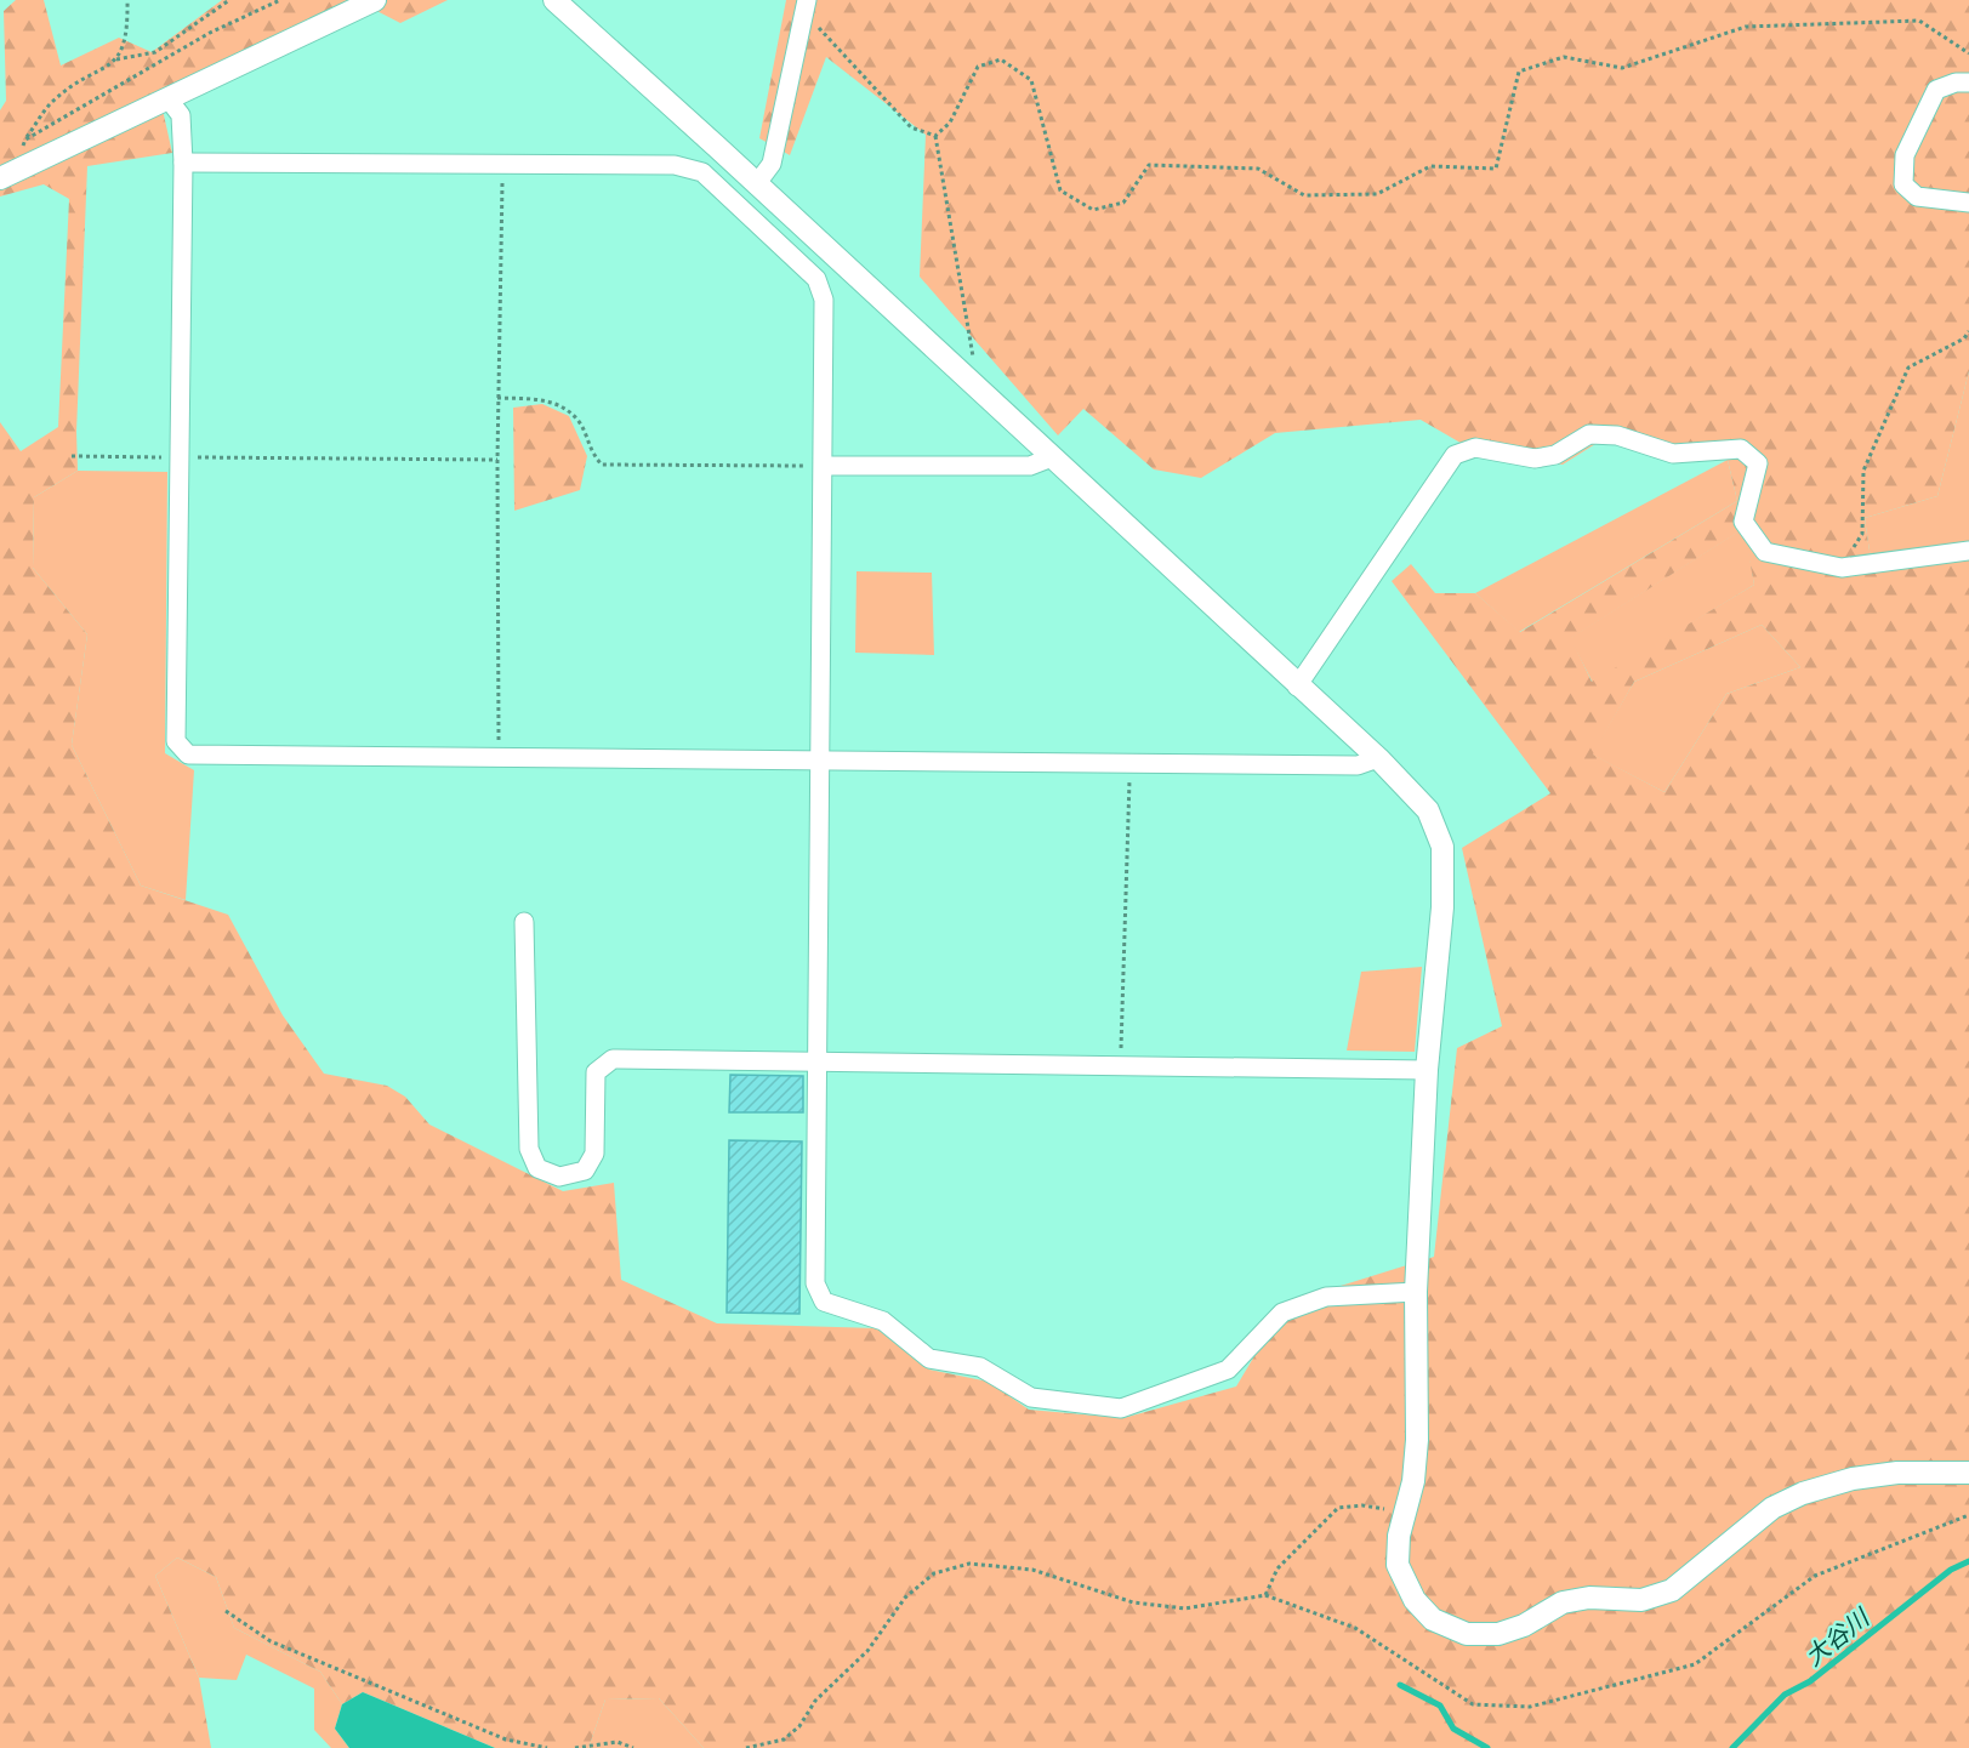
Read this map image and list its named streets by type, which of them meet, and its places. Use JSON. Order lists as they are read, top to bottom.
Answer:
{
  "water": ["大谷川"]
}
